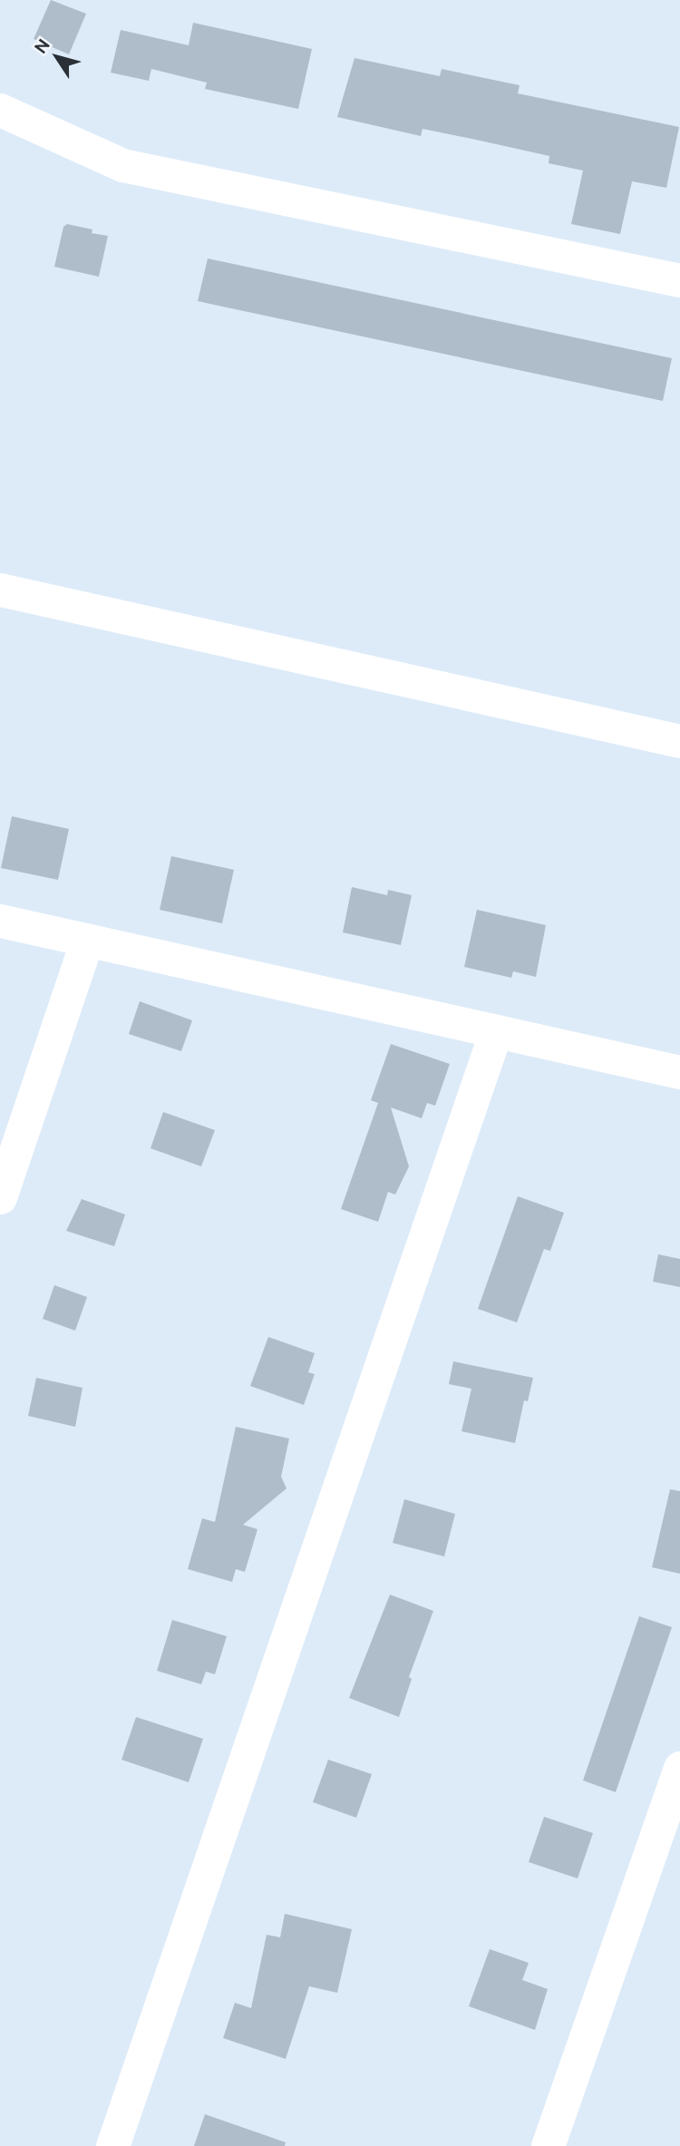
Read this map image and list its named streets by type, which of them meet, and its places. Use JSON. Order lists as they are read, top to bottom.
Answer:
{
  "north": "top left"
}
